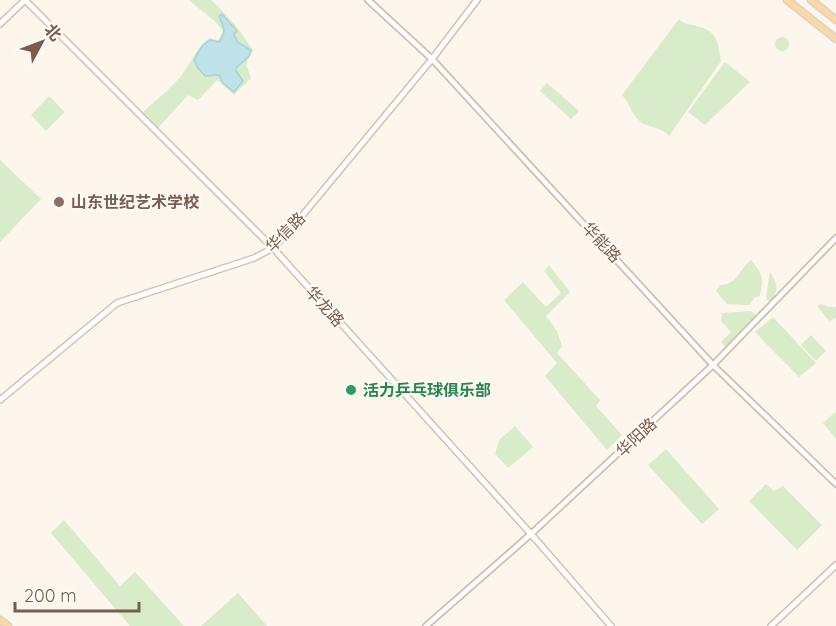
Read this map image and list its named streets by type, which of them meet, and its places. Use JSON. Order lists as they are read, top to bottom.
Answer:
{
  "streets": {
    "main road": ["华信路", "华龙路"],
    "street": ["华能路", "华阳路"]
  },
  "crossings": [
    ["华信路", "华能路"],
    ["华信路", "华龙路"],
    ["华能路", "华阳路"],
    ["华龙路", "华阳路"]
  ],
  "places": ["山东世纪艺术学校", "活力乒乓球俱乐部"],
  "scale_bar": "200 m",
  "north": "top right"
}
